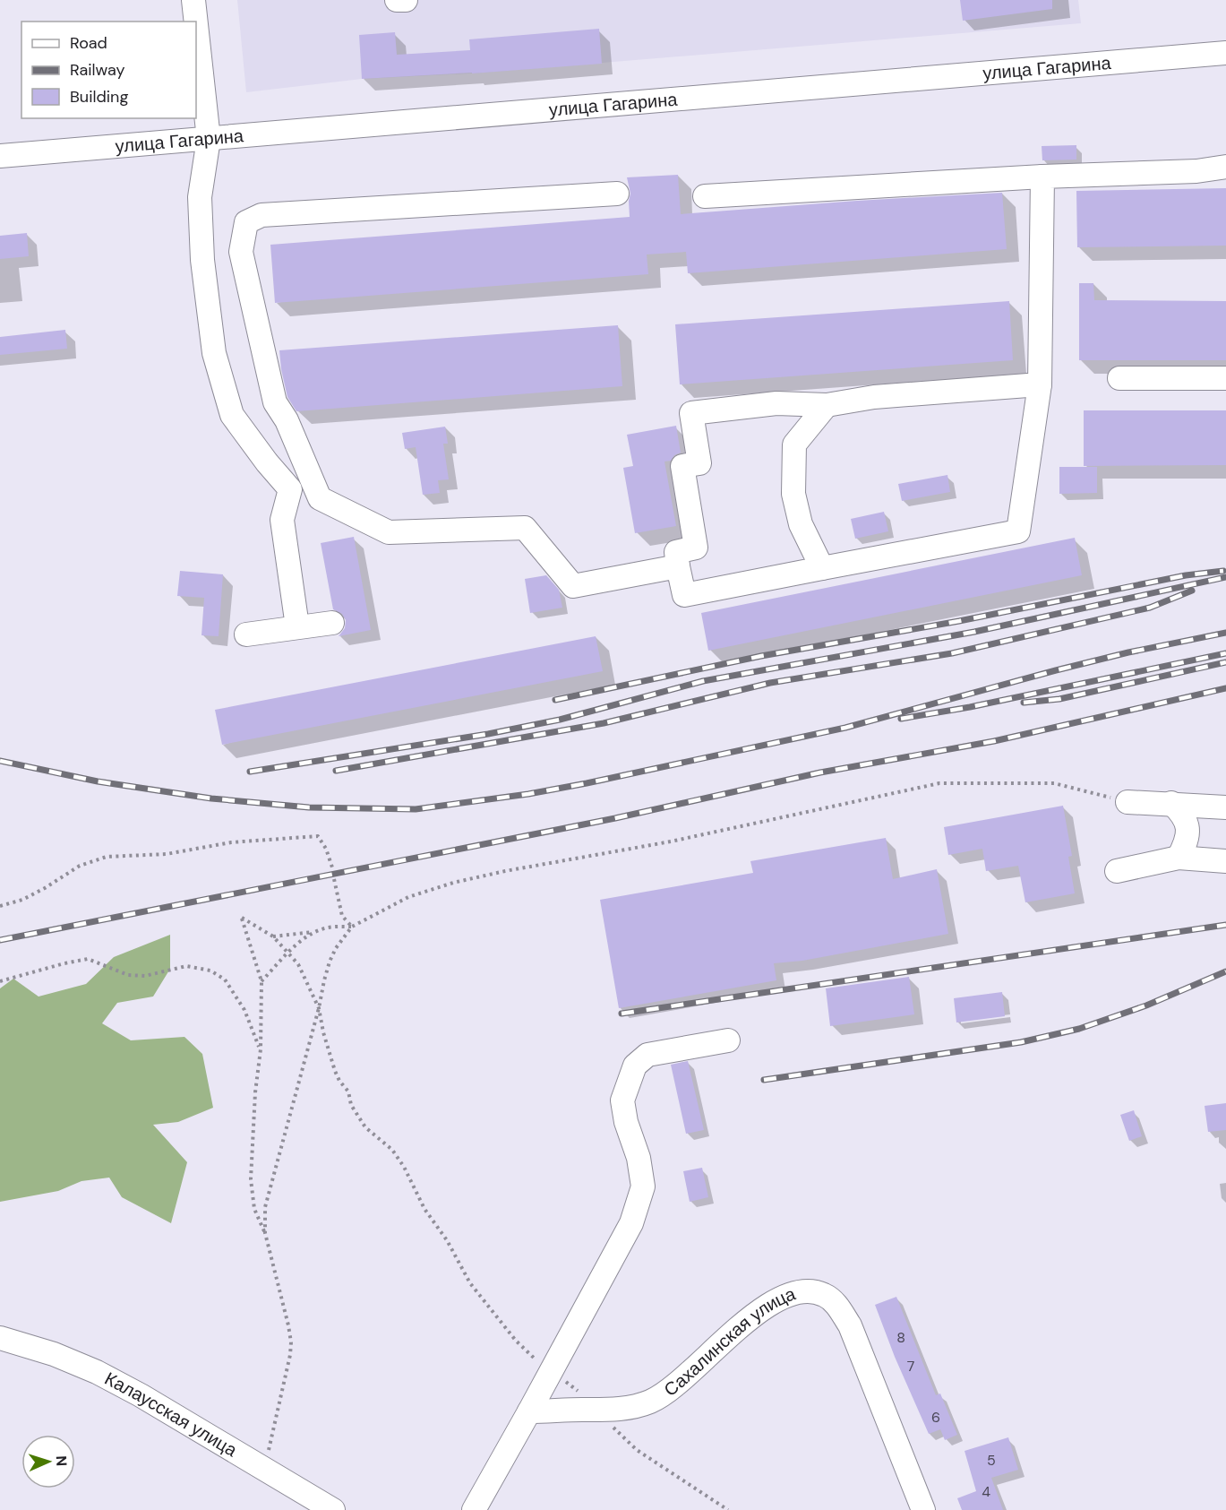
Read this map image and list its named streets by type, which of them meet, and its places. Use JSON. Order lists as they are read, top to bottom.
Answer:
{
  "streets": {
    "street": ["улица Гагарина", "Сахалинская улица", "Калаусская улица"]
  },
  "house_numbers": [
    "8",
    "7",
    "6",
    "5",
    "4"
  ],
  "legend": ["Road", "Railway", "Building"],
  "north": "right"
}
